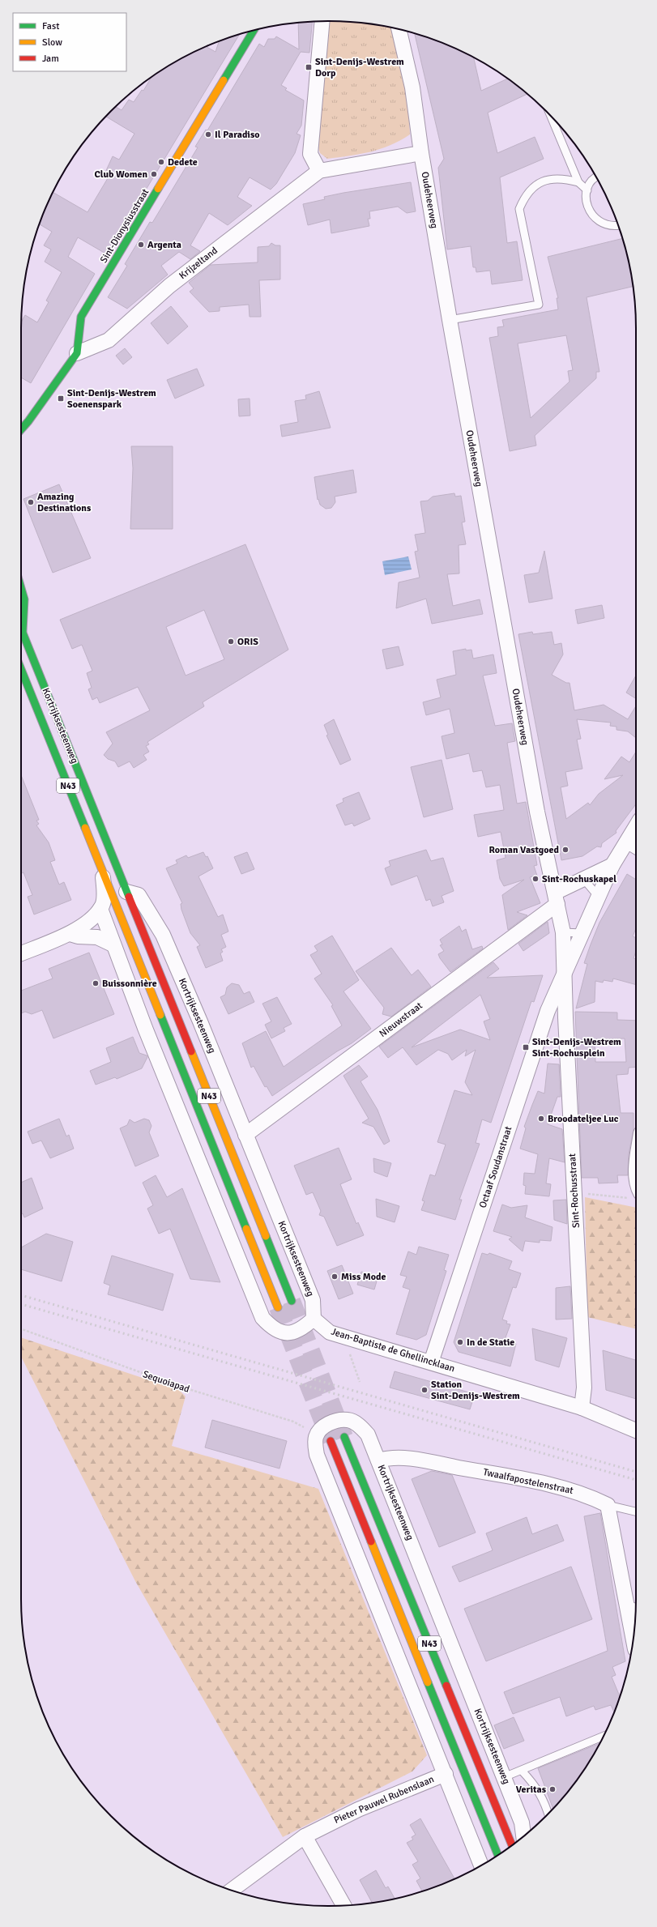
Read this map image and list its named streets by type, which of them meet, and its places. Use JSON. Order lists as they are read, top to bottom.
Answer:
{
  "streets": {
    "main road": ["Sint-Dionysiusstraat", "Kortrijksesteenweg", "N43"],
    "street": [
      "Oudeheerweg",
      "Krijzeltand",
      "Nieuwstraat",
      "Octaaf Soudanstraat",
      "Sint-Rochusstraat",
      "Jean-Baptiste de Ghellincklaan",
      "Twaalfapostelenstraat",
      "Pieter Pauwel Rubenslaan"
    ],
    "path": ["Sequoiapad"]
  },
  "crossings": [
    ["Oudeheerweg", "Krijzeltand"],
    ["Oudeheerweg", "Nieuwstraat"],
    ["Oudeheerweg", "Sint-Rochusstraat"],
    ["Sint-Dionysiusstraat", "Krijzeltand"],
    ["Kortrijksesteenweg", "Nieuwstraat"],
    ["Kortrijksesteenweg", "Jean-Baptiste de Ghellincklaan"],
    ["Kortrijksesteenweg", "Sequoiapad"],
    ["Kortrijksesteenweg", "Twaalfapostelenstraat"],
    ["Nieuwstraat", "Octaaf Soudanstraat"],
    ["Octaaf Soudanstraat", "Sint-Rochusstraat"],
    ["Octaaf Soudanstraat", "Jean-Baptiste de Ghellincklaan"],
    ["Sint-Rochusstraat", "Jean-Baptiste de Ghellincklaan"]
  ],
  "places": {
    "transit": ["Sint-Denijs-Westrem Dorp", "Sint-Denijs-Westrem Soenenspark", "Sint-Denijs-Westrem Sint-Rochusplein"],
    "other": [
      "Il Paradiso",
      "Dedete",
      "Club Women",
      "Argenta",
      "Amazing Destinations",
      "ORIS",
      "Roman Vastgoed",
      "Sint-Rochuskapel",
      "Buissonnière",
      "Broodateljee Luc",
      "Miss Mode",
      "In de Statie",
      "Station Sint-Denijs-Westrem",
      "Veritas"
    ]
  },
  "legend": ["Fast", "Slow", "Jam"]
}
